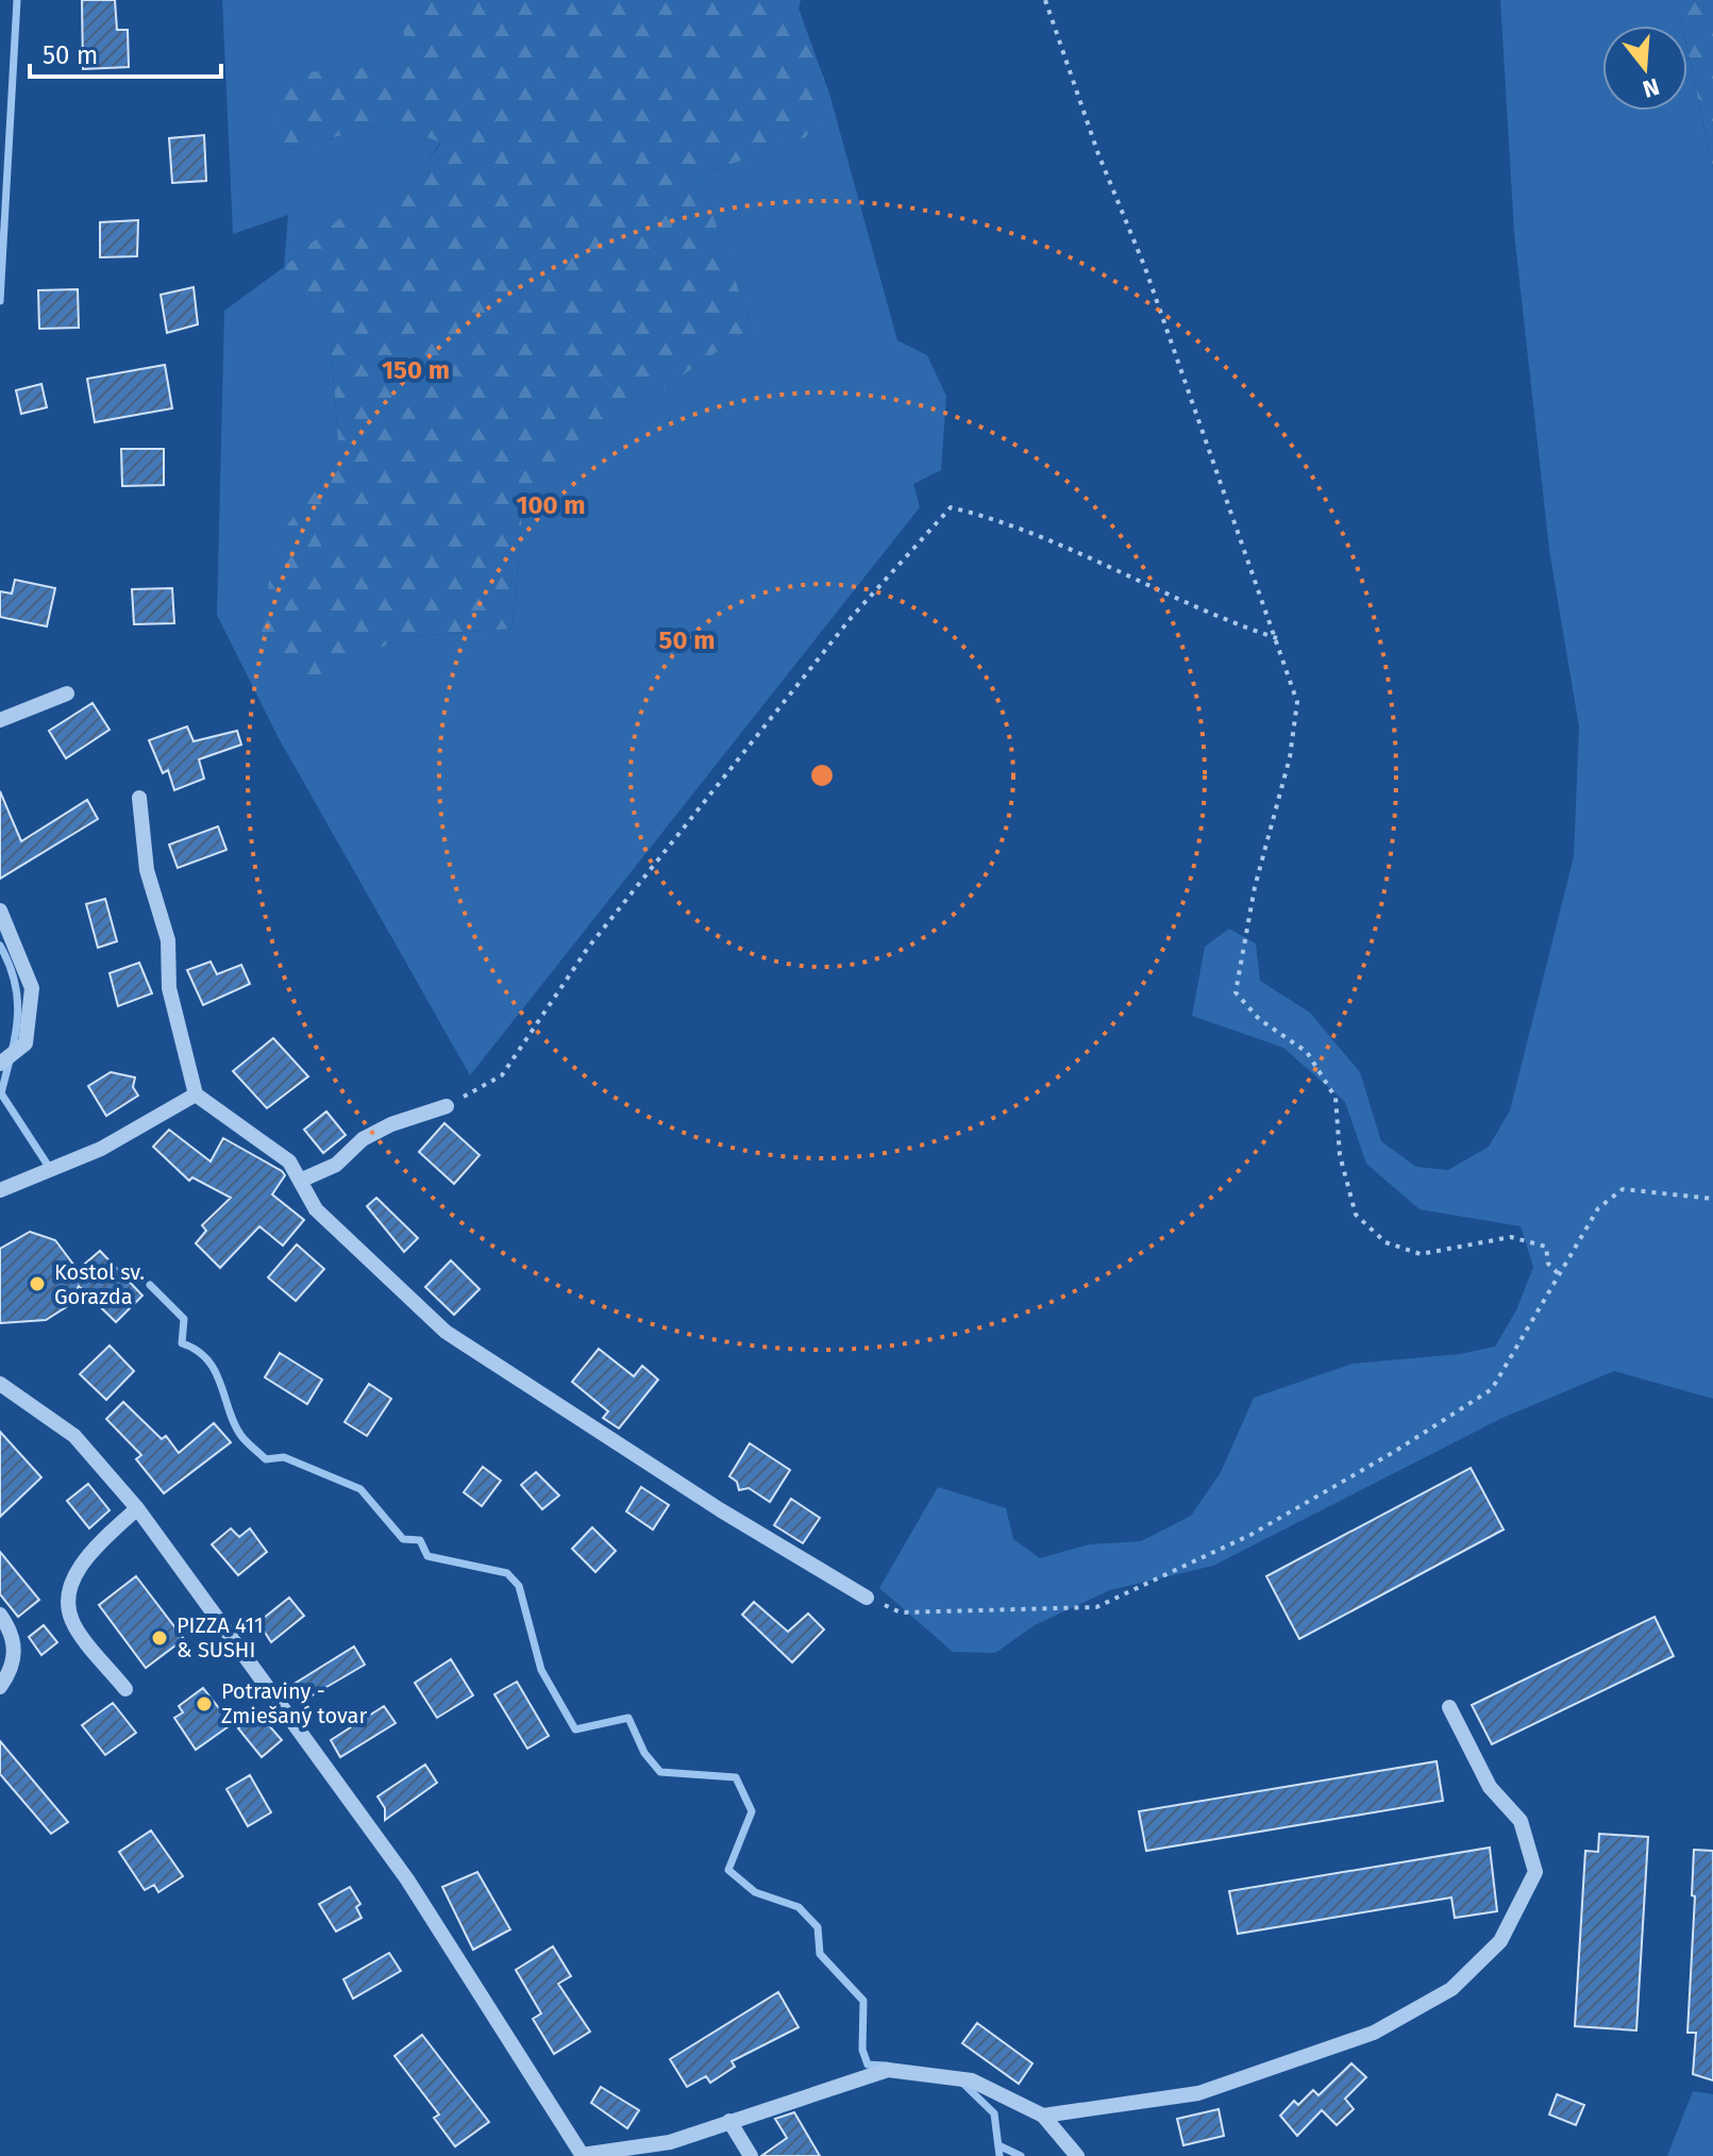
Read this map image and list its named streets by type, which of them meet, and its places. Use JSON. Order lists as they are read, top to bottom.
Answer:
{
  "places": ["Kostol sv. Gorazda", "PIZZA 411 & SUSHI", "Potraviny - Zmiešaný tovar"],
  "scale_bar": "50 m",
  "north": "bottom",
  "rings": ["150 m", "100 m", "50 m"]
}
